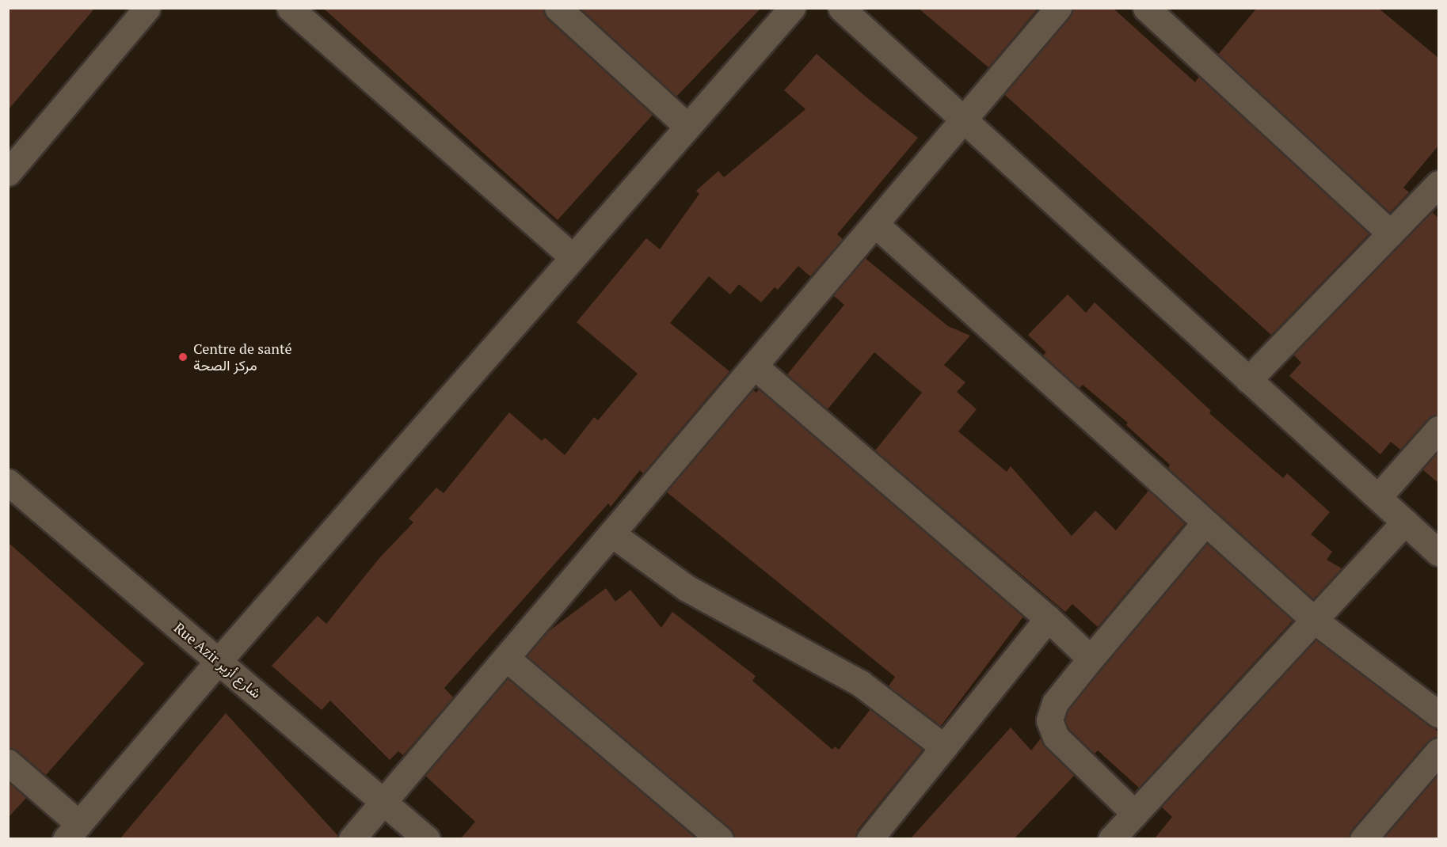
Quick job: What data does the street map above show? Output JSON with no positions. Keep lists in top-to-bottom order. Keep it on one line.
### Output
{"streets":{"street":["Rue Azir شارع أزير"]},"places":["Centre de santé مركز الصحة"]}
